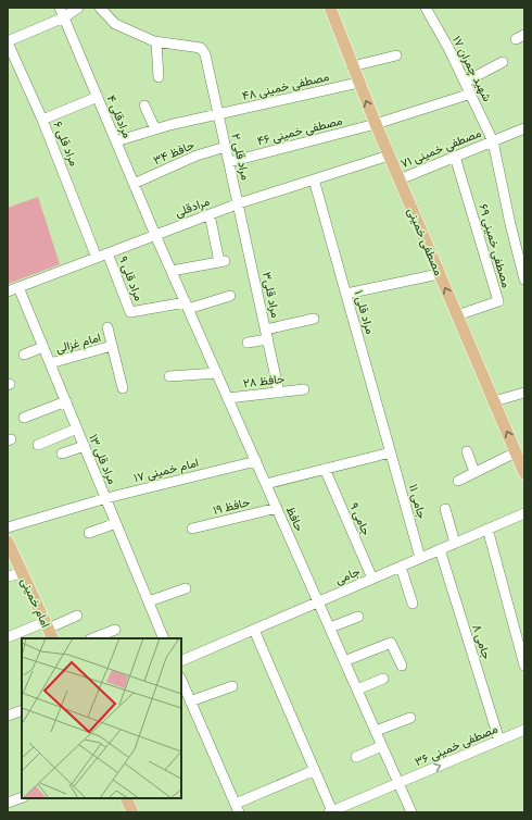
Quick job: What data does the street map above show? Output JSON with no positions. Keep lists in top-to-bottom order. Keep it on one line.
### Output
{"streets":{"main road":["مصطفی خمینی","امام خمینی"],"street":["شهید چمران ۱۷","مصطفی خمینی ۴۸","مرادقلی ۴","مصطفی خمینی ۴۶","مراد قلی ۶","مصطفی خمینی ۷۱","حافظ ۳۴","مراد قلی ۲","مرادقلی","مصطفی خمینی ۶۹","مراد قلی ۹","مراد قلی۳","مراد قلی ۱","امام غزالی","حافظ ۲۸","مراد قلی ۱۳","امام خمینی ۱۷","جامی ۱۱","حافظ ۱۹","حافظ","جامی ۹","جامی","جامی ۸","مصطفی خمینی ۳۶"]},"crossings":[["شهید چمران ۱۷","مصطفی خمینی ۴۶"],["شهید چمران ۱۷","مصطفی خمینی ۷۱"],["مصطفی خمینی ۴۸","مرادقلی ۴"],["مصطفی خمینی ۴۸","مراد قلی ۲"],["مصطفی خمینی ۴۸","مصطفی خمینی"],["مرادقلی ۴","حافظ ۳۴"],["مرادقلی ۴","مرادقلی"],["مرادقلی ۴","حافظ"],["مصطفی خمینی ۴۶","مراد قلی ۲"],["مصطفی خمینی ۴۶","مصطفی خمینی"],["مراد قلی ۶","مرادقلی"],["مصطفی خمینی ۷۱","مصطفی خمینی"],["مصطفی خمینی ۷۱","مصطفی خمینی ۶۹"],["حافظ ۳۴","مراد قلی ۲"],["مراد قلی ۲","مرادقلی"],["مراد قلی ۲","مراد قلی۳"],["مرادقلی","مصطفی خمینی"],["مرادقلی","مراد قلی ۹"],["مرادقلی","مراد قلی۳"],["مرادقلی","مراد قلی ۱"],["مرادقلی","مراد قلی ۱۳"],["مرادقلی","حافظ"],["مصطفی خمینی","مصطفی خمینی ۶۹"],["مراد قلی ۹","حافظ"],["مراد قلی۳","حافظ ۲۸"],["مراد قلی ۱","جامی ۱۱"],["امام غزالی","مراد قلی ۱۳"],["حافظ ۲۸","حافظ"],["مراد قلی ۱۳","امام خمینی ۱۷"],["امام خمینی ۱۷","حافظ"],["جامی ۱۱","جامی"],["حافظ ۱۹","حافظ"],["حافظ","جامی"],["حافظ","مصطفی خمینی ۳۶"],["جامی ۹","جامی"],["جامی","جامی ۸"],["جامی ۸","مصطفی خمینی ۳۶"]]}
